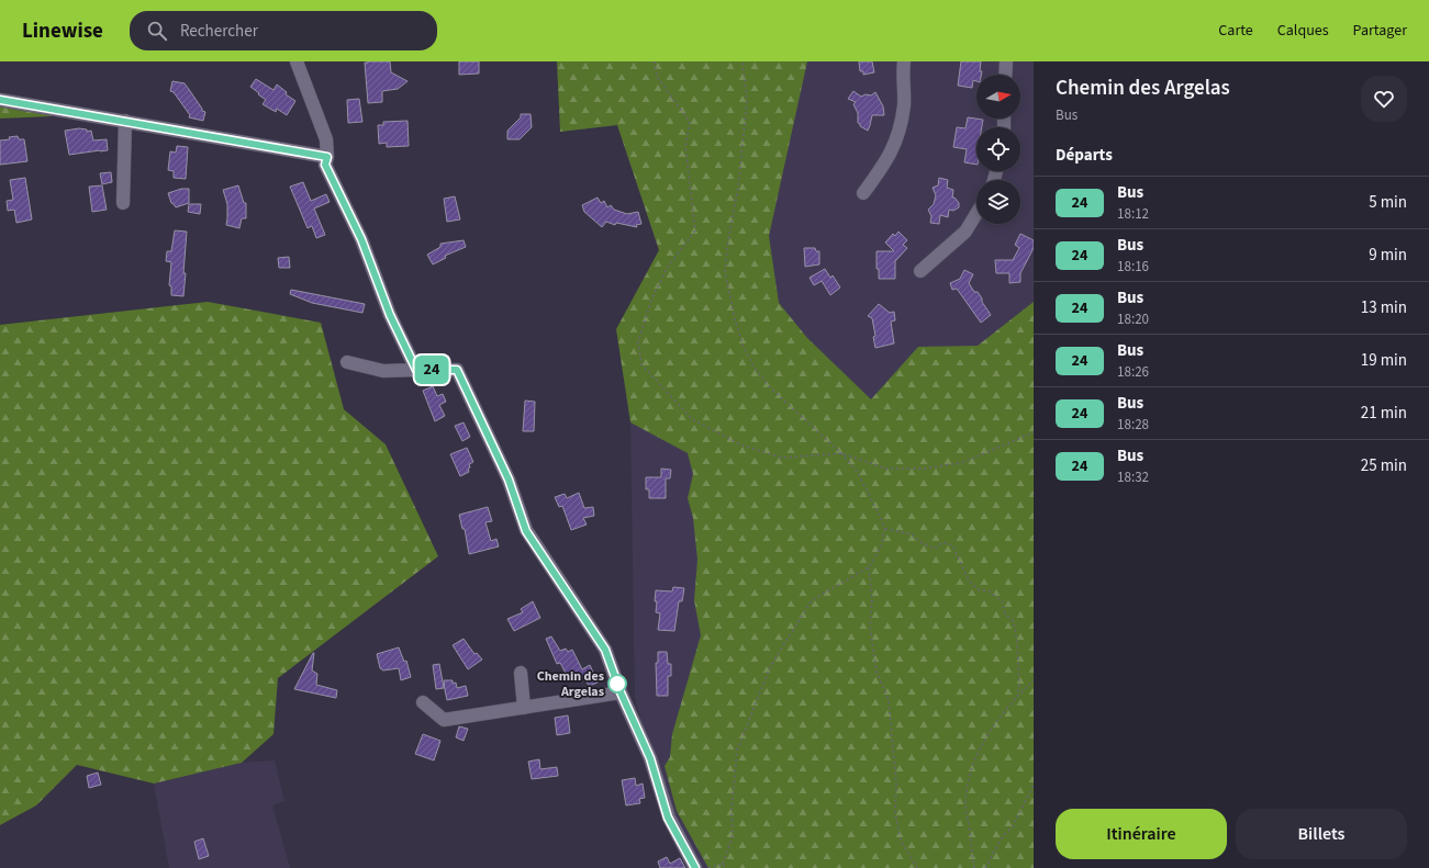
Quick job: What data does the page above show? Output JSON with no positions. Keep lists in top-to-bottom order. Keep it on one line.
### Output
{"places":["Chemin des Argelas"],"lines":["bus line 24"],"north":"right","page":{"header":"Linewise","search":"Rechercher","nav":["Carte","Calques","Partager"],"on_map":"24","heading":[["Chemin des Argelas","Bus"],"Départs"],"list":[{"mark":"24","name":"Bus","note":"18:12","value":"5 min"},{"mark":"24","name":"Bus","note":"18:16","value":"9 min"},{"mark":"24","name":"Bus","note":"18:20","value":"13 min"},{"mark":"24","name":"Bus","note":"18:26","value":"19 min"},{"mark":"24","name":"Bus","note":"18:28","value":"21 min"},{"mark":"24","name":"Bus","note":"18:32","value":"25 min"}],"buttons":["Itinéraire","Billets"]}}
